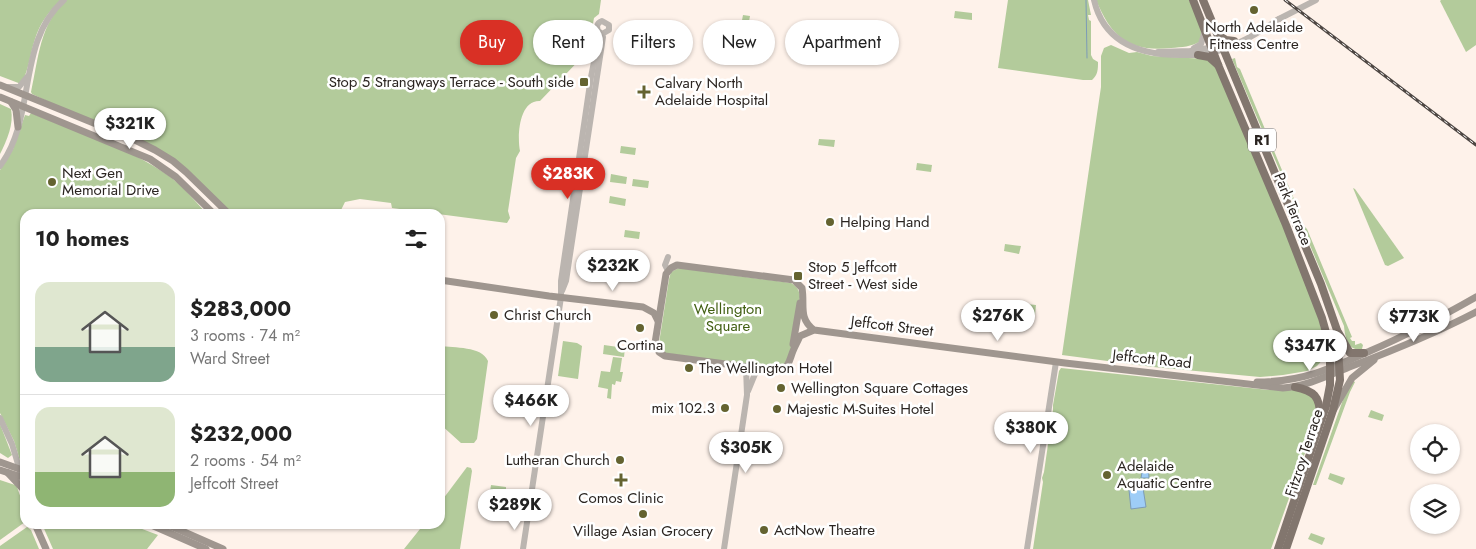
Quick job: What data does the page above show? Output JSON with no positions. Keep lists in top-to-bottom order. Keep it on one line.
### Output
{"streets":{"highway":["R1","Park Terrace","Fitzroy Terrace"],"main road":["Jeffcott Street","Jeffcott Road"]},"crossings":[["Park Terrace","Jeffcott Road"],["Park Terrace","Fitzroy Terrace"],["Jeffcott Street","Jeffcott Road"],["Jeffcott Road","Fitzroy Terrace"]],"parks":["Wellington Square"],"places":{"other":["North Adelaide Fitness Centre","Next Gen Memorial Drive","Helping Hand","Christ Church","Cortina","The Wellington Hotel","Wellington Square Cottages","mix 102.3","Majestic M-Suites Hotel","Lutheran Church","Adelaide Aquatic Centre","Village Asian Grocery","ActNow Theatre"],"transit":["Stop 5 Strangways Terrace - South side","Stop 5 Jeffcott Street - West side"],"health":["Calvary North Adelaide Hospital","Comos Clinic"]},"page":{"chip":["Buy","Rent","Filters","New","Apartment"],"price":["$321K","$283K","$232K","$276K","$773K","$347K","$466K","$380K","$305K","$289K"],"heading":"10 homes","list":[{"name":"$283,000","note":"3 rooms · 74 m² · Ward Street"},{"name":"$232,000","note":"2 rooms · 54 m² · Jeffcott Street"}]}}
